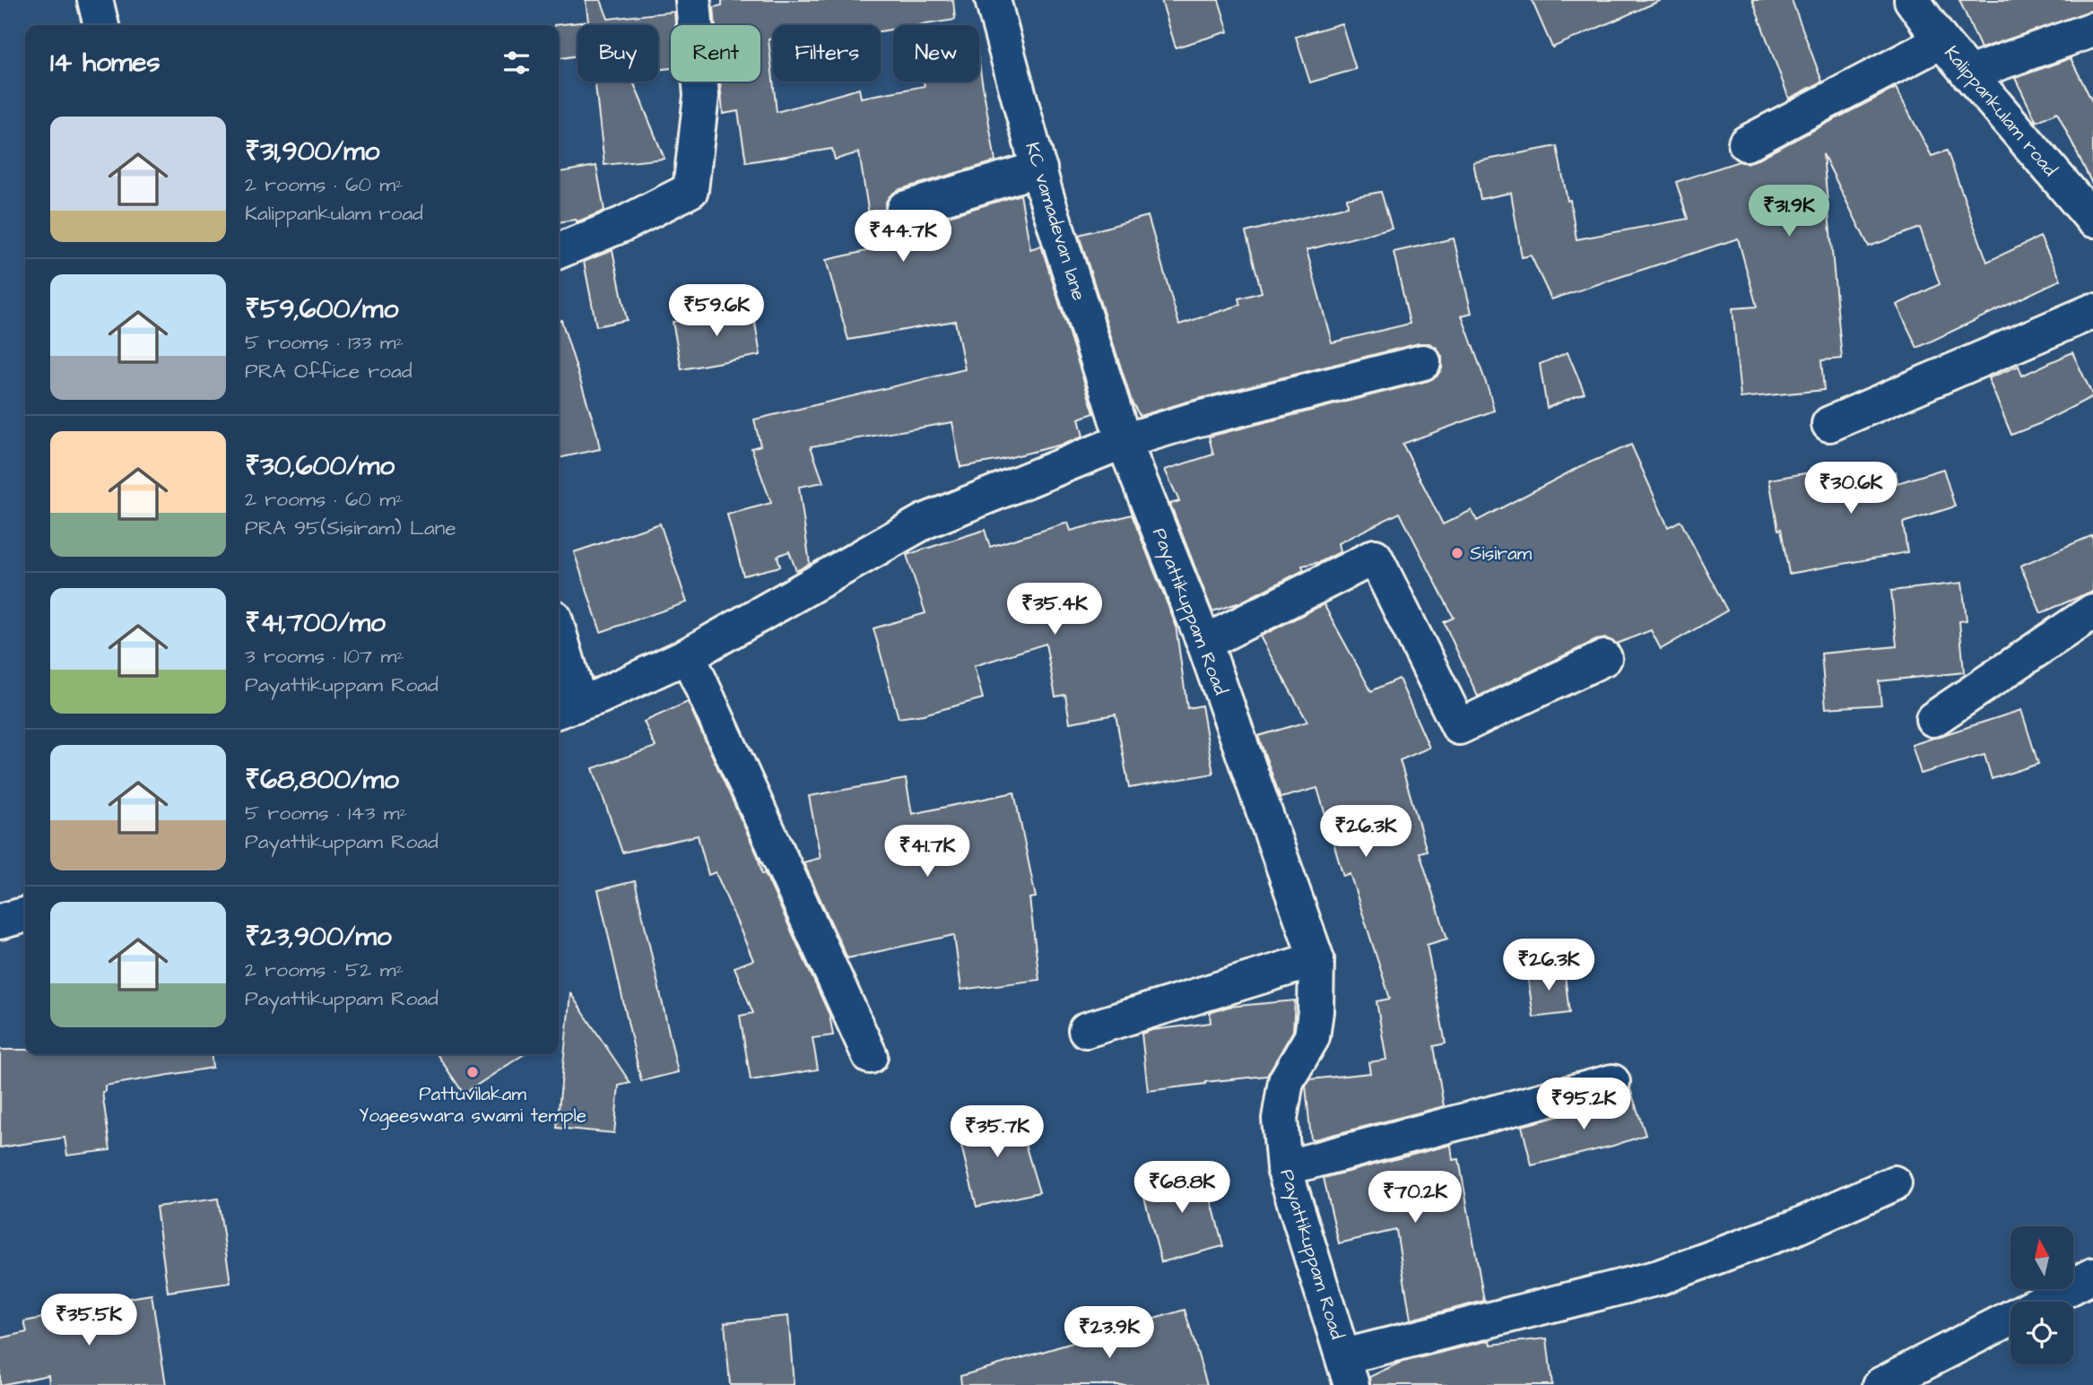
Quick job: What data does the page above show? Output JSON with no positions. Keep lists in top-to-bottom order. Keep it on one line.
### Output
{"streets":{"street":["Kalippankulam road","KC vamadevan lane","Payattikuppam Road"]},"crossings":[["KC vamadevan lane","Payattikuppam Road"]],"places":["Sisiram","Pattuvilakam Yogeeswara swami temple"],"north":"top","page":{"chip":["Buy","Rent","Filters","New"],"heading":"14 homes","list":[{"name":"₹31,900/mo","note":"2 rooms · 60 m² · Kalippankulam road"},{"name":"₹59,600/mo","note":"5 rooms · 133 m² · PRA Office road"},{"name":"₹30,600/mo","note":"2 rooms · 60 m² · PRA 95(Sisiram) Lane"},{"name":"₹41,700/mo","note":"3 rooms · 107 m² · Payattikuppam Road"},{"name":"₹68,800/mo","note":"5 rooms · 143 m² · Payattikuppam Road"},{"name":"₹23,900/mo","note":"2 rooms · 52 m² · Payattikuppam Road"}],"price":["₹31.9K","₹44.7K","₹59.6K","₹30.6K","₹35.4K","₹26.3K","₹41.7K","₹26.3K","₹95.2K","₹35.7K","₹68.8K","₹70.2K","₹35.5K","₹23.9K"]}}
